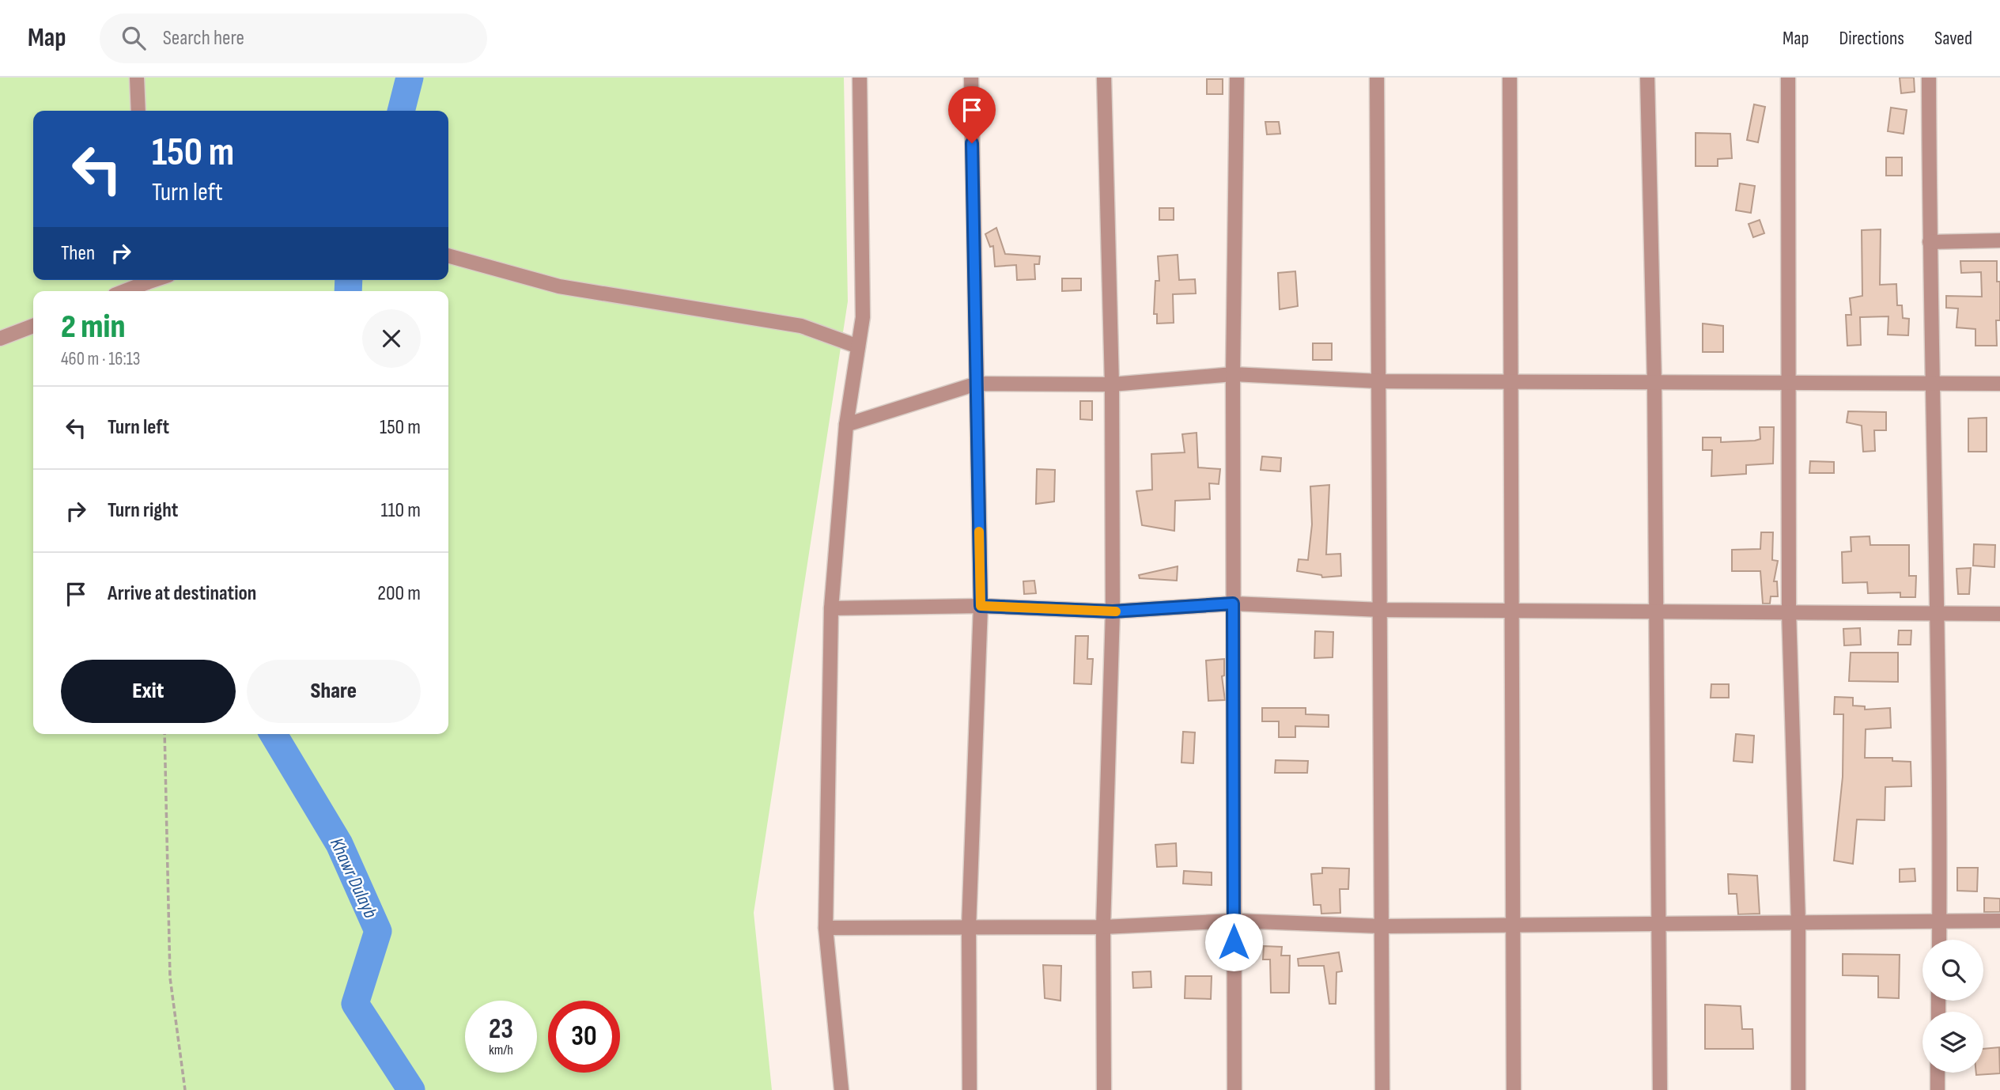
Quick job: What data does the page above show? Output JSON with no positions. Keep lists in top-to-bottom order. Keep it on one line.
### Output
{"water":["Khawr Dulayb"],"page":{"header":"Map","search":"Search here","nav":["Map","Directions","Saved"],"turn":["150 m","Turn left"],"then":"Then","heading":["2 min","460 m · 16:13"],"list":[{"name":"Turn left","value":"150 m"},{"name":"Turn right","value":"110 m"},{"name":"Arrive at destination","value":"200 m"}],"buttons":["Exit","Share"],"speed":"23 km/h","limit":"30"}}
